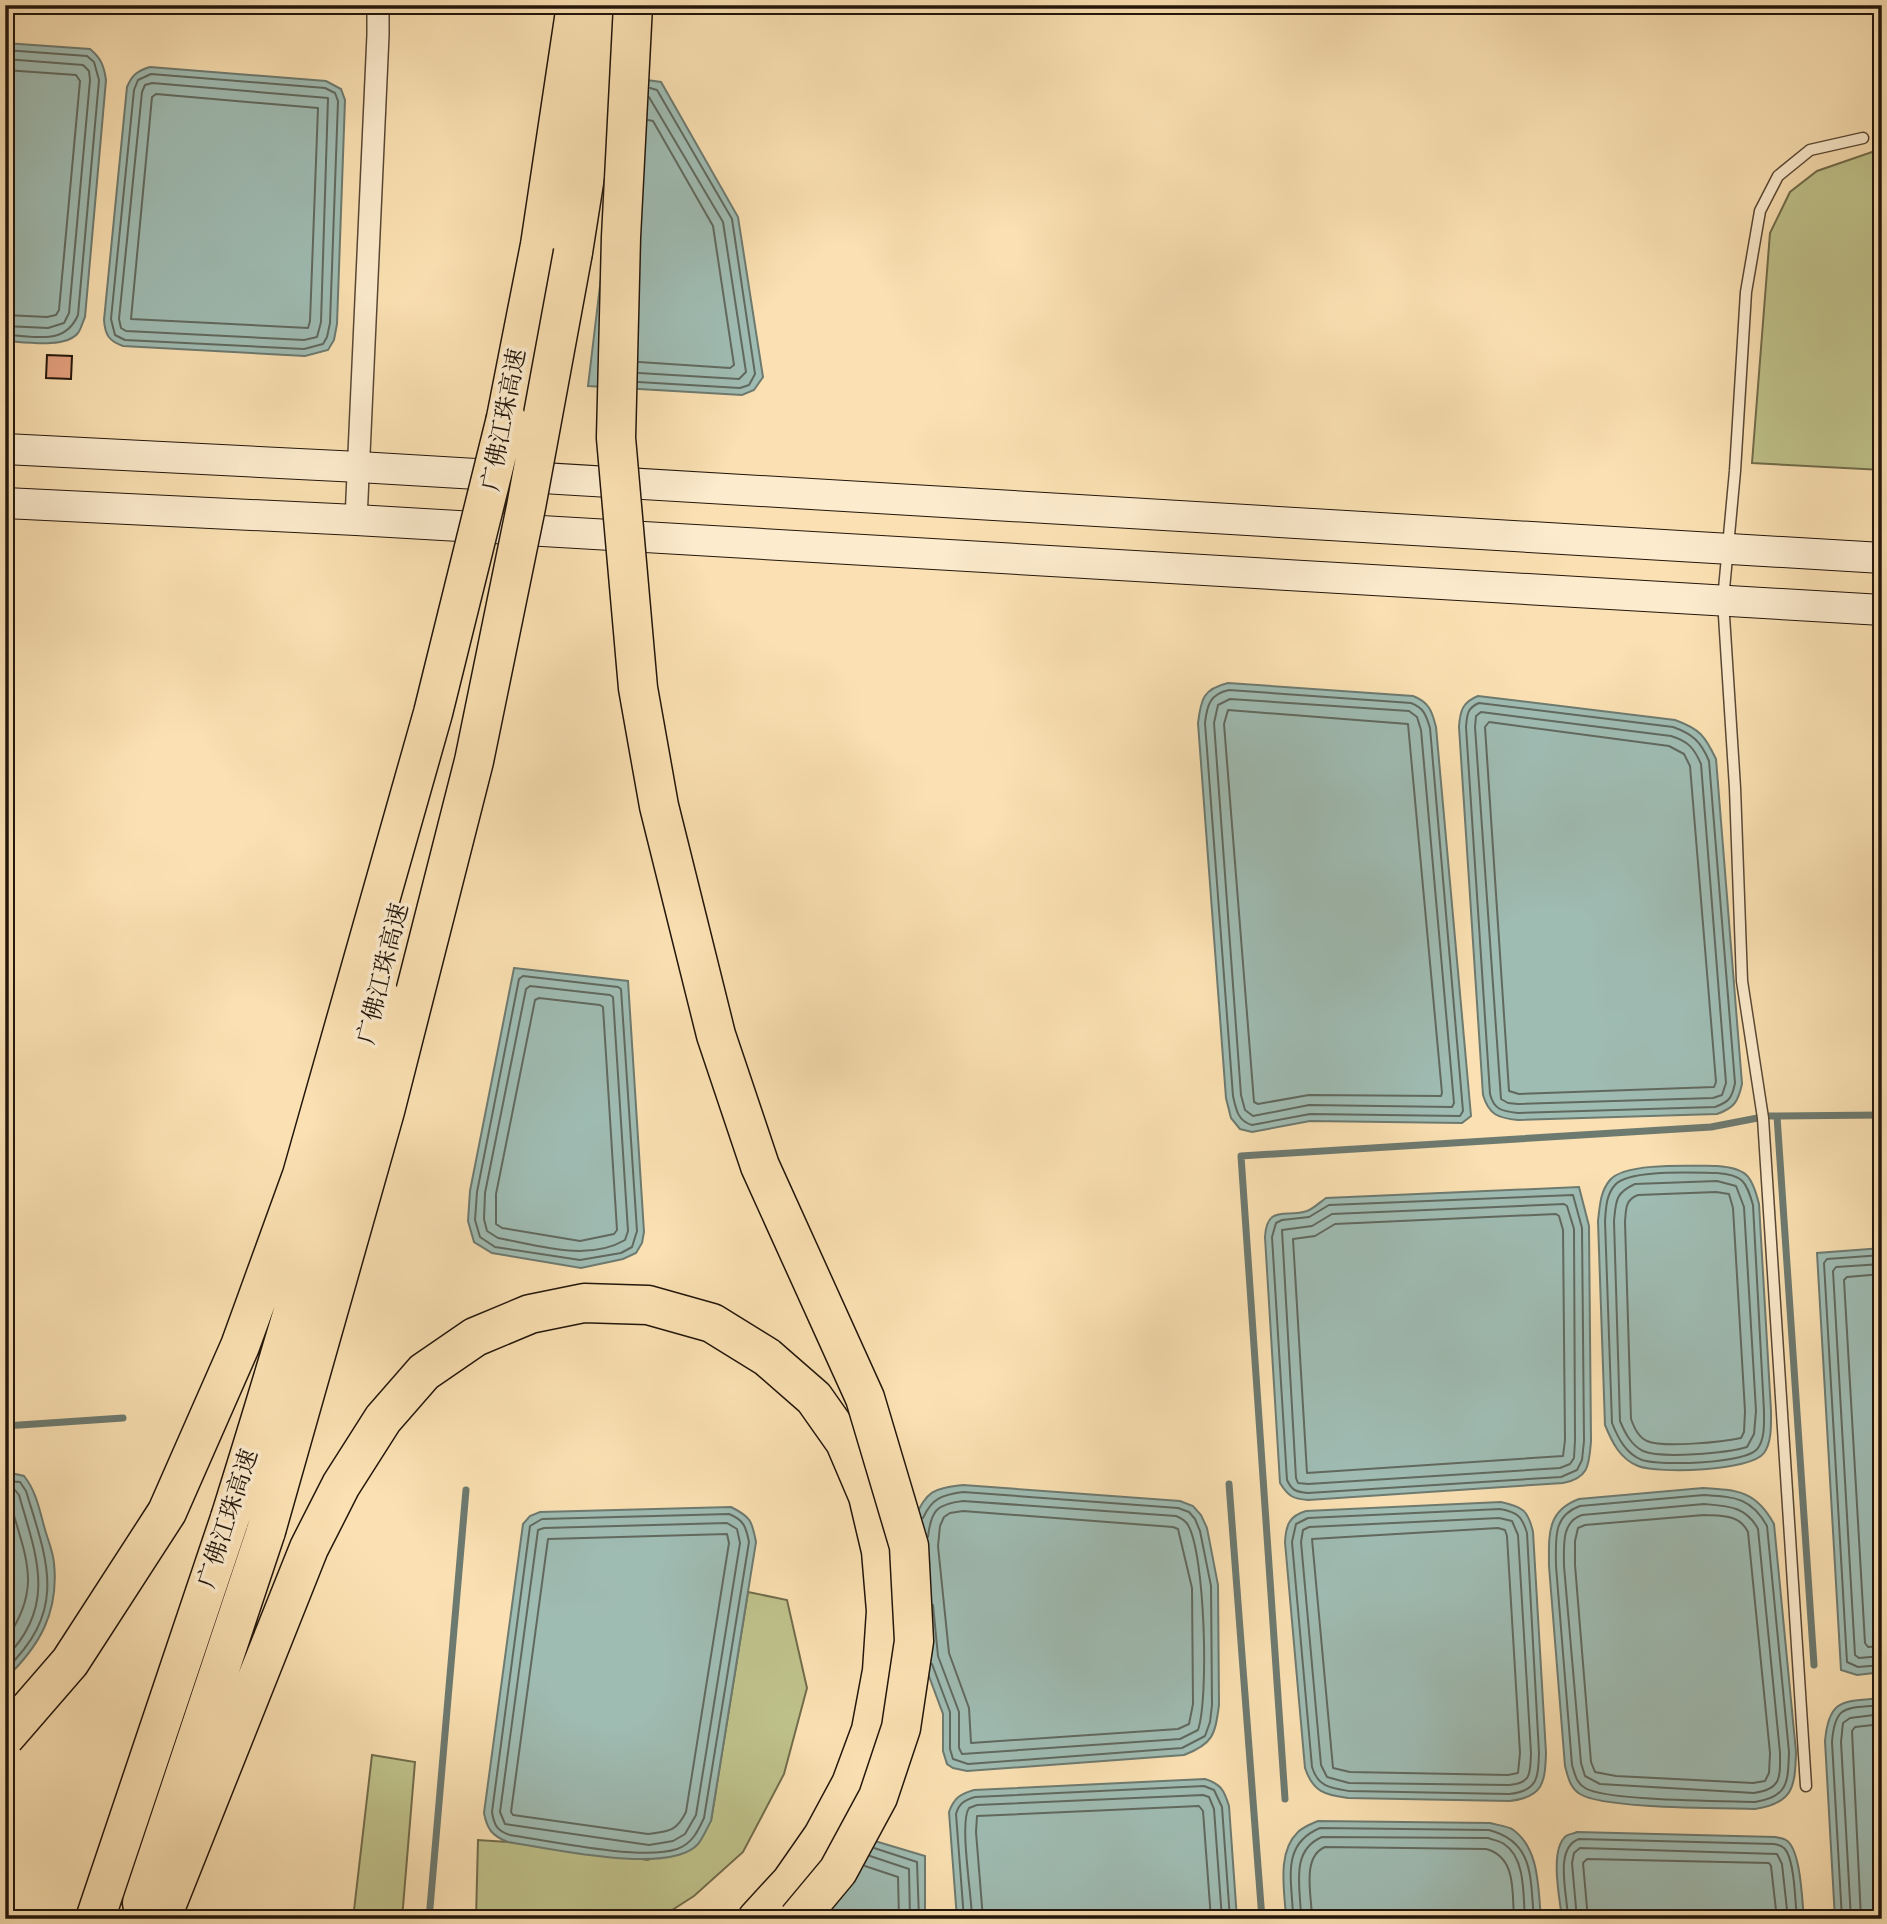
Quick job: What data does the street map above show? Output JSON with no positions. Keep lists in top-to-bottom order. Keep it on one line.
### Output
{"streets":{"highway":["广佛江珠高速"]}}
